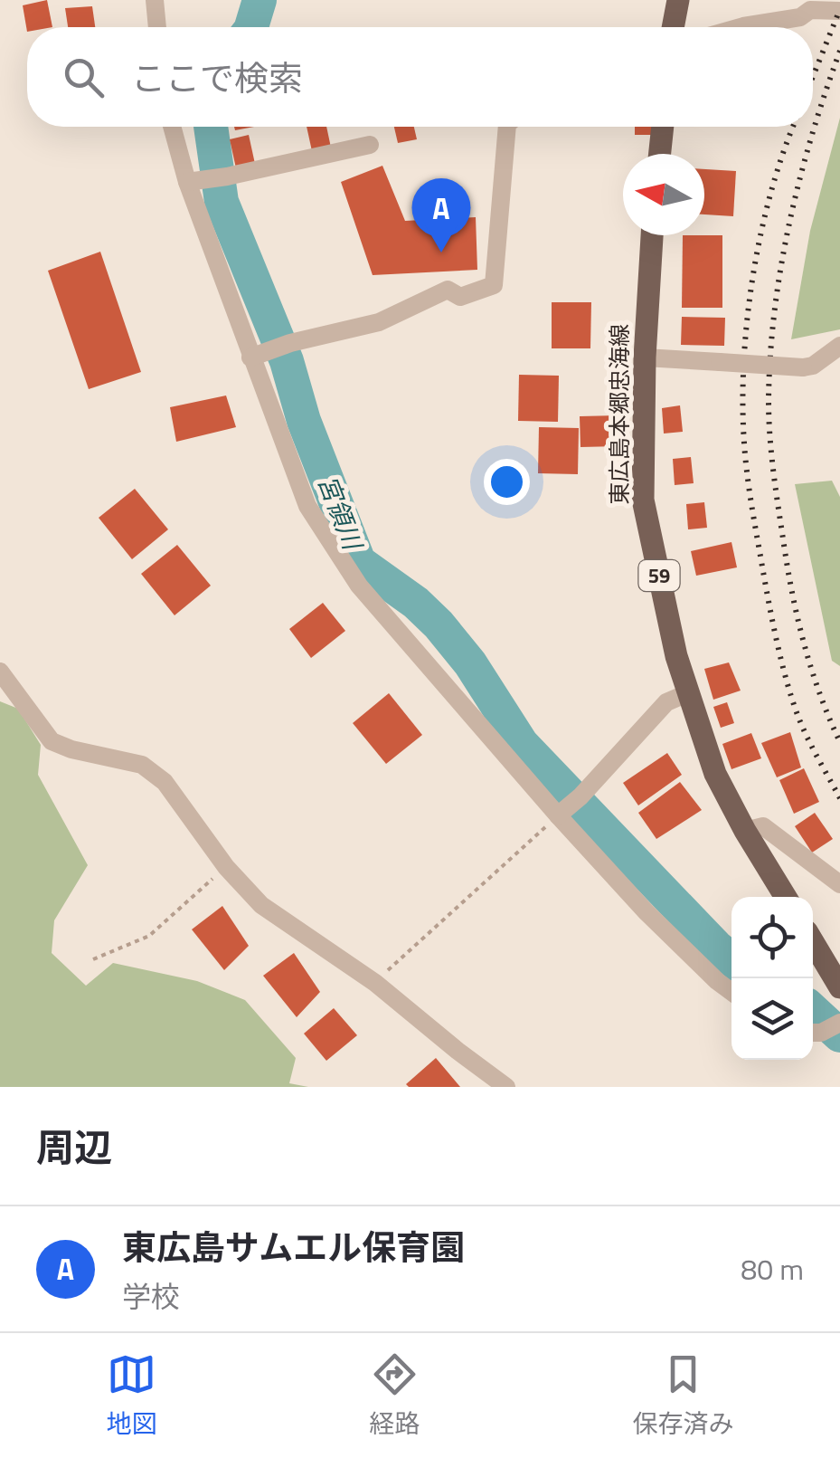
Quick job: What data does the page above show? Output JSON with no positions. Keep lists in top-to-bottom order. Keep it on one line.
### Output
{"streets":{"main road":["東広島本郷忠海線","59"]},"water":["宮領川"],"north":"left","page":{"search":"ここで検索","pins":"A","heading":"周辺","list":[{"mark":"A","name":"東広島サムエル保育園","note":"学校","value":"80 m"}],"nav":["地図","経路","保存済み"]}}
